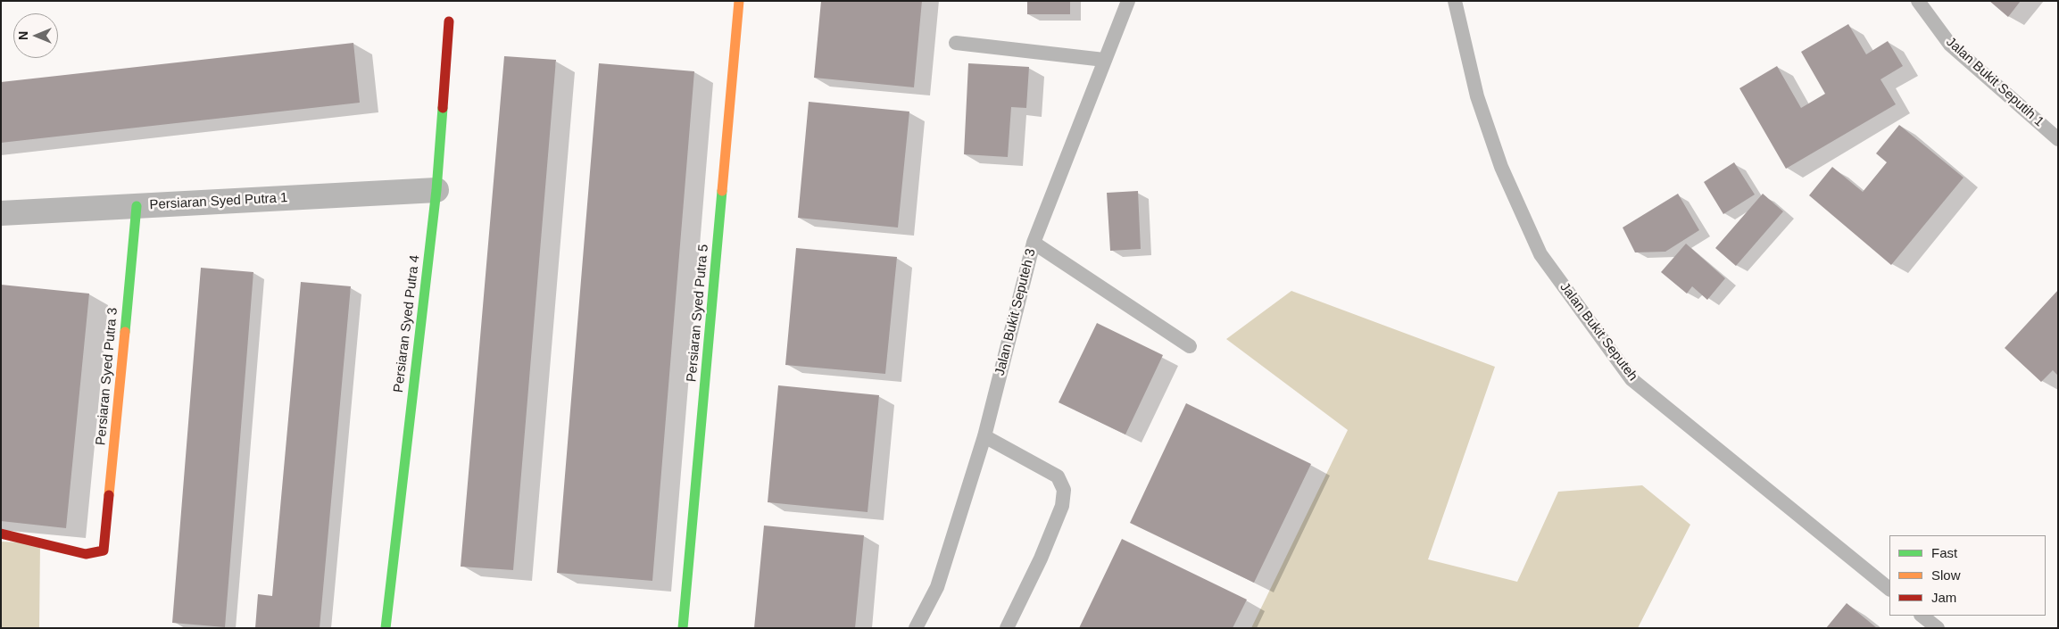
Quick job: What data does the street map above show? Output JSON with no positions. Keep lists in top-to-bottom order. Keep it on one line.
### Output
{"streets":{"street":["Persiaran Syed Putra 1","Persiaran Syed Putra 5","Persiaran Syed Putra 4","Persiaran Syed Putra 3"],"lane":["Jalan Bukit Seputih 1","Jalan Bukit Seputeh 3","Jalan Bukit Seputeh"]},"crossings":[["Persiaran Syed Putra 1","Persiaran Syed Putra 4"],["Persiaran Syed Putra 1","Persiaran Syed Putra 3"]],"legend":["Fast","Slow","Jam"],"north":"left"}
